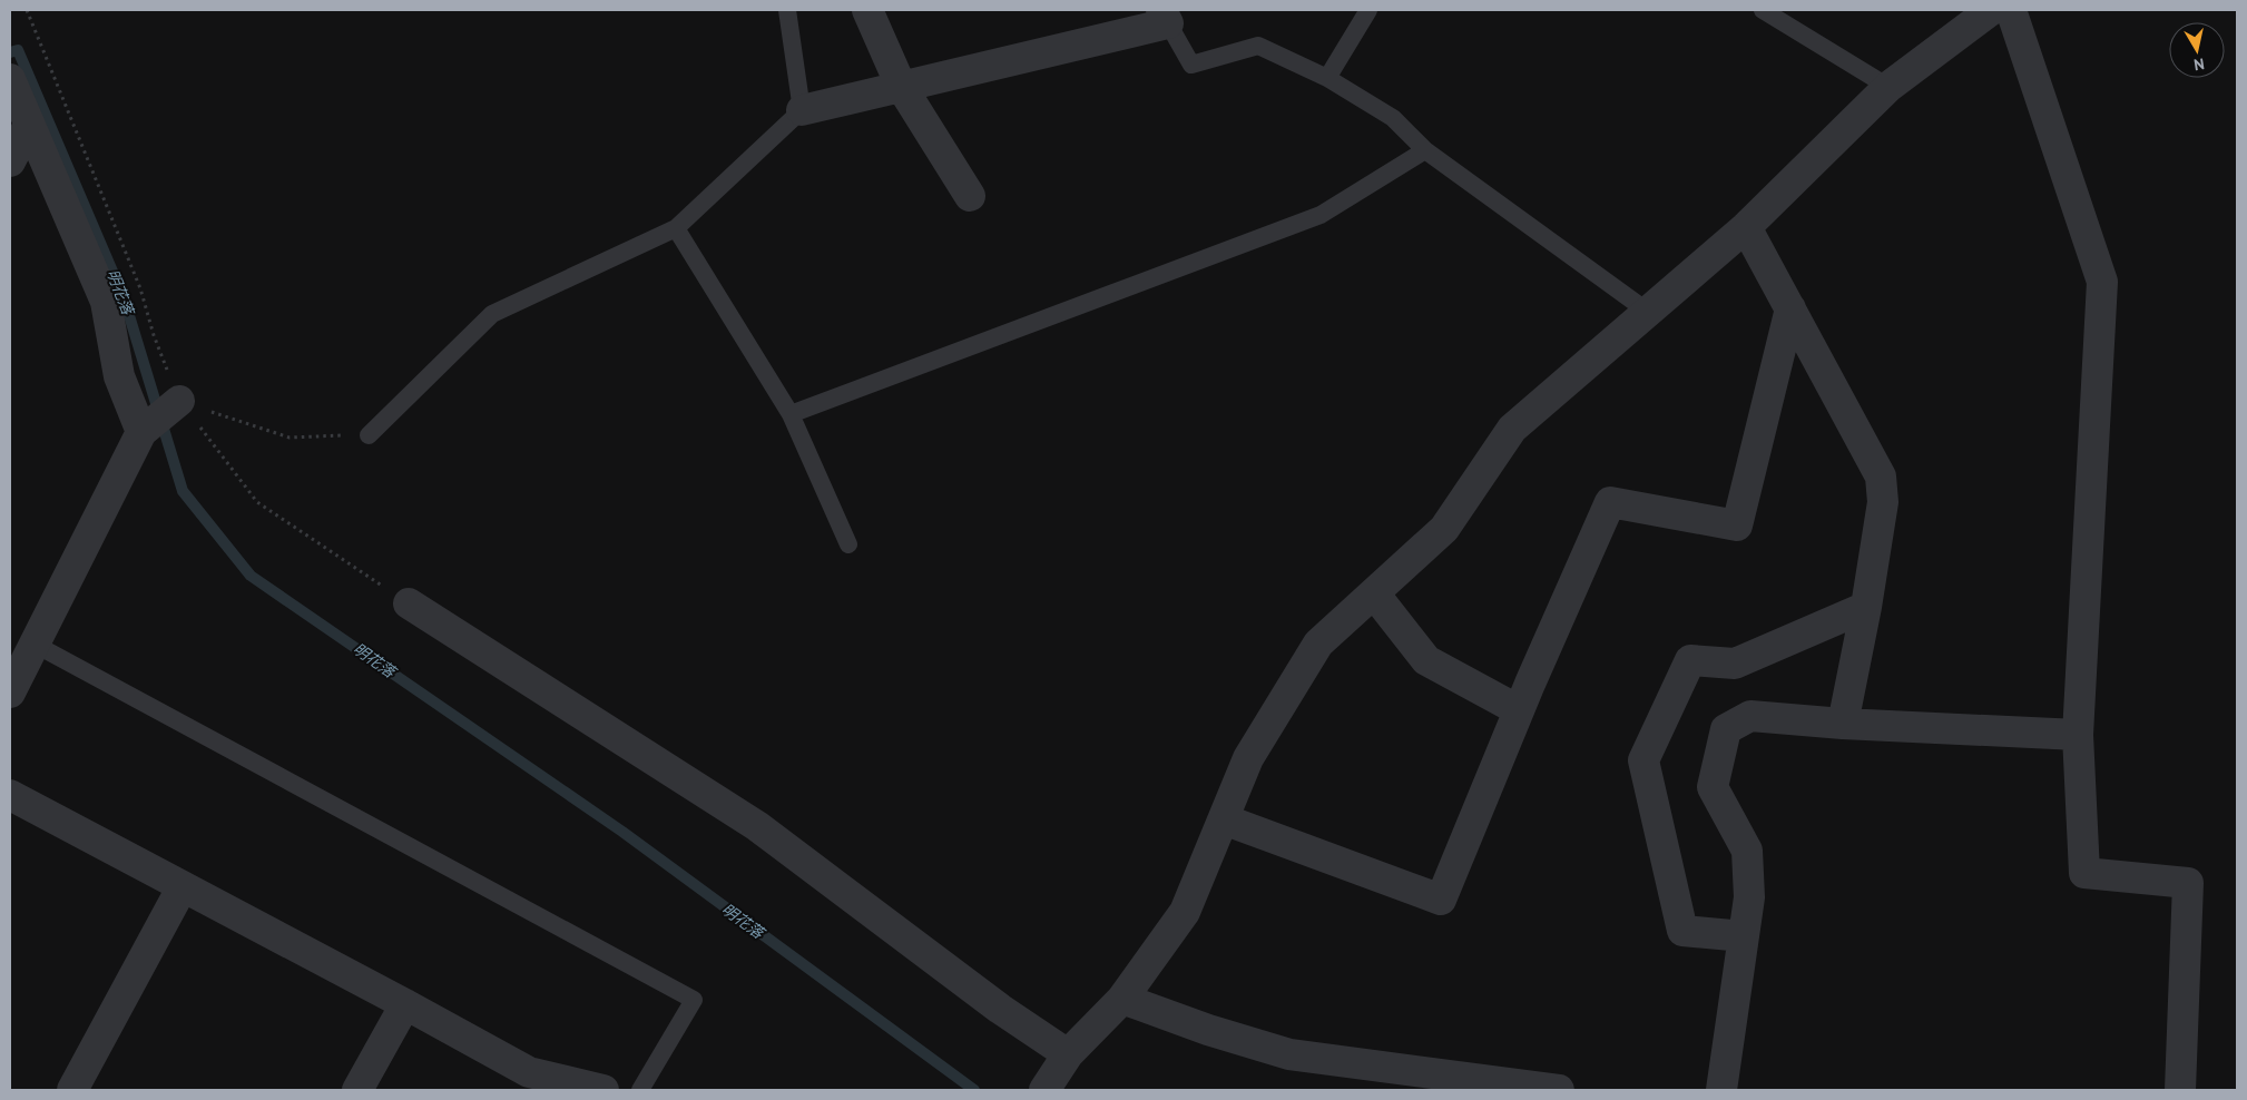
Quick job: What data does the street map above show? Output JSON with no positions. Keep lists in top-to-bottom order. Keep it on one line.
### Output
{"water":["明花落"],"north":"bottom"}
